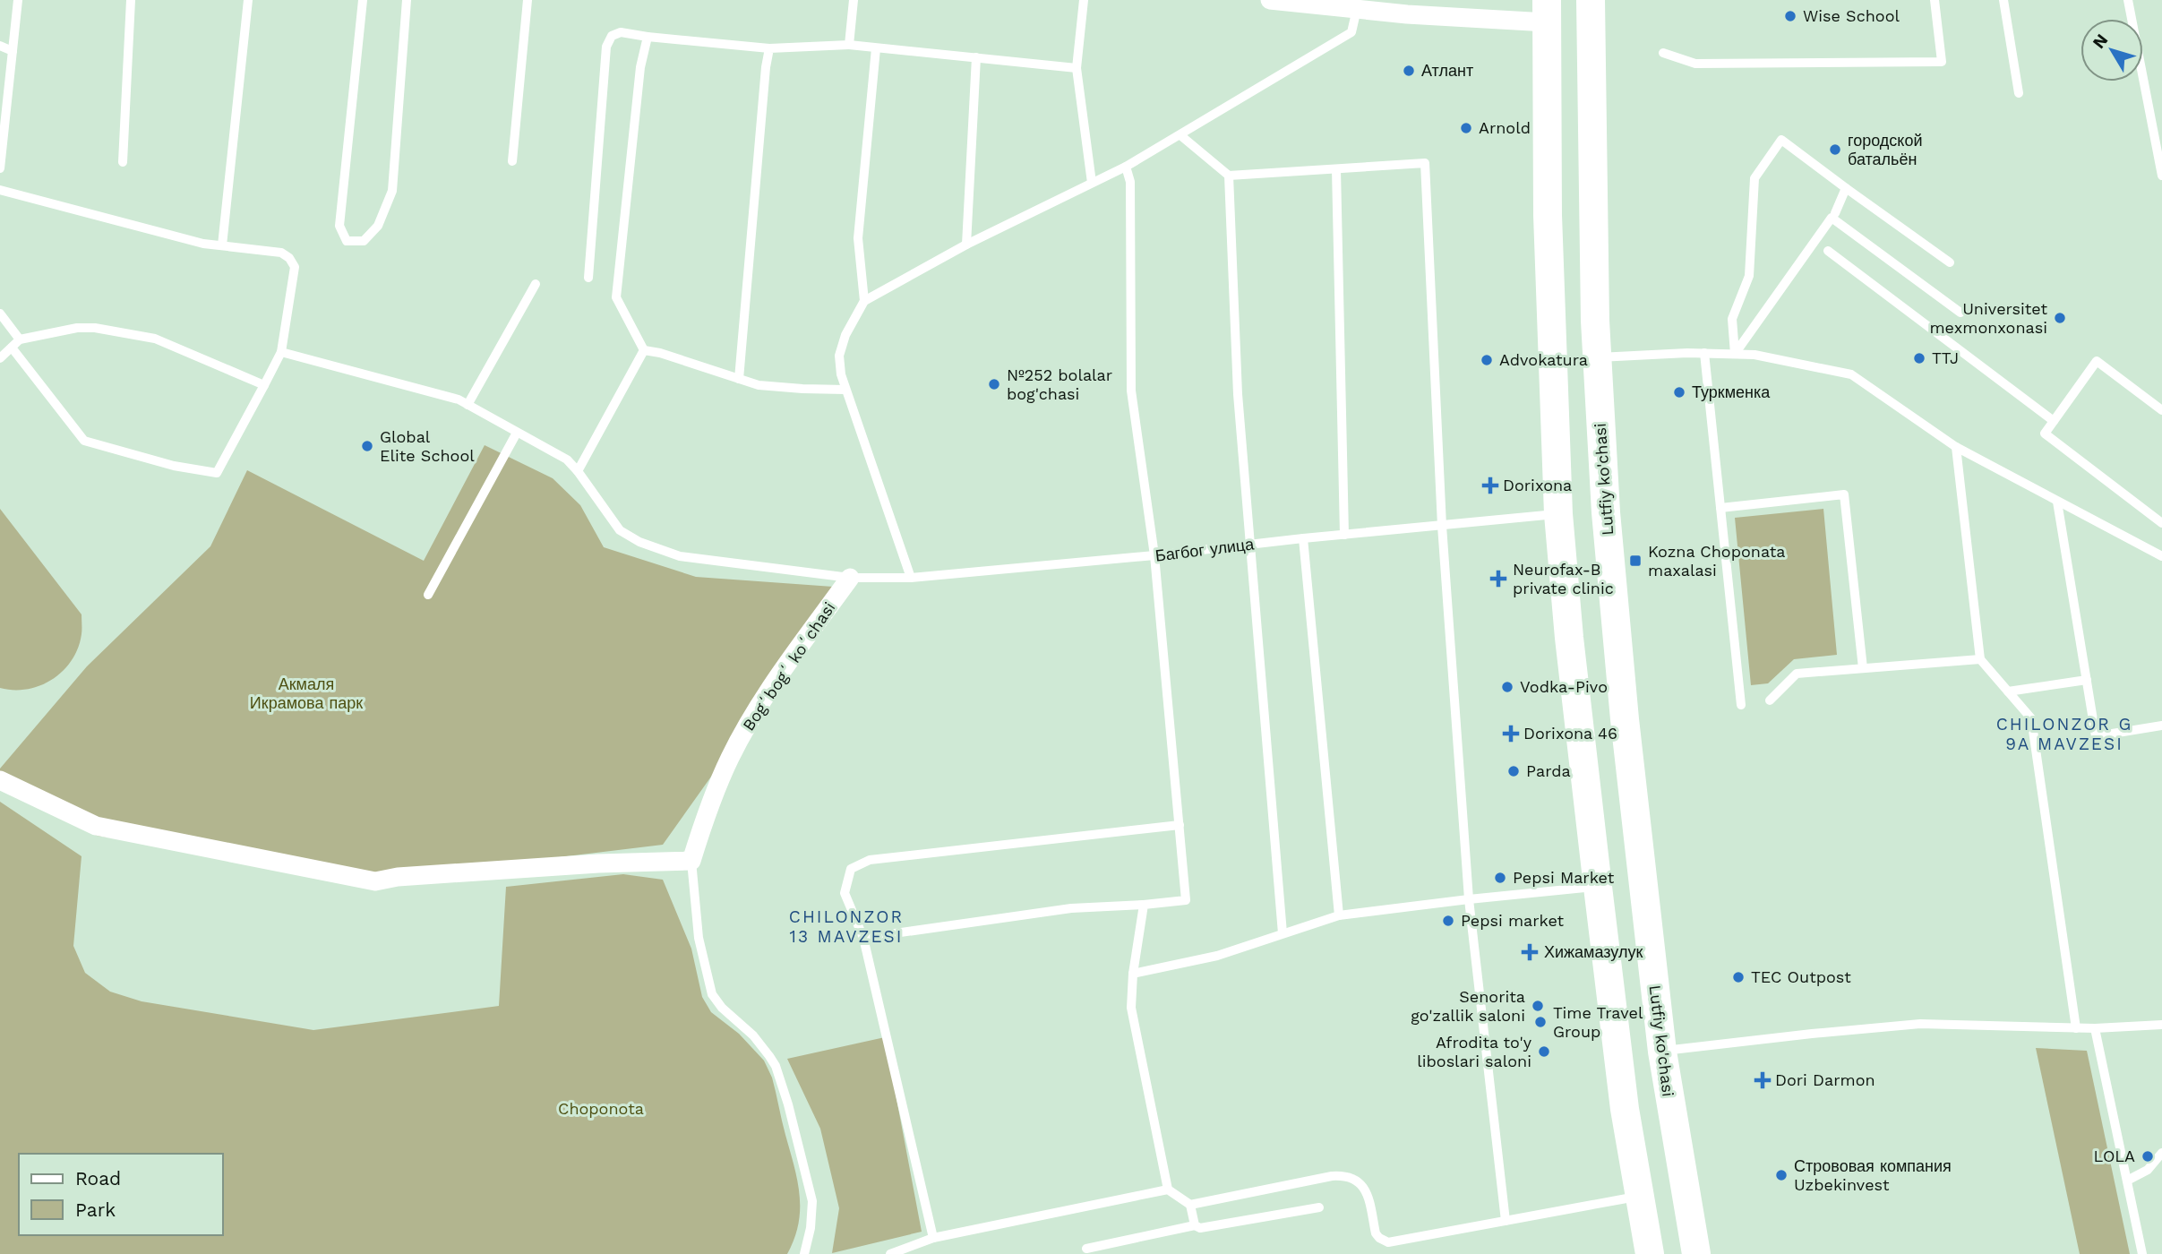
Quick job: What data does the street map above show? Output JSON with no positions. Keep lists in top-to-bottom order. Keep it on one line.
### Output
{"streets":{"main road":["Lutfiy ko'chasi"],"street":["Bogʻbogʻ koʻchasi"],"lane":["Багбог улица"]},"crossings":[["Багбог улица","Bogʻbogʻ koʻchasi"]],"districts":["CHILONZOR G 9A MAVZESI","CHILONZOR 13 MAVZESI"],"parks":["Акмаля Икрамова парк","Choponota"],"places":{"other":["Wise School","Атлант","Arnold","городской батальён","Universitet mexmonxonasi","TTJ","Advokatura","№252 bolalar bog'chasi","Туркменка","Global Elite School","Vodka-Pivo","Parda","Pepsi Market","Pepsi market","TEC Outpost","Senorita go'zallik saloni","Time Travel Group","Afrodita to'y liboslari saloni","LOLA","Стрововая компания Uzbekinvest"],"health":["Dorixona","Neurofax-B private clinic","Dorixona 46","Хижамазулук","Dori Darmon"],"transit":["Kozna Choponata maxalasi"]},"legend":["Road","Park"],"north":"top left"}
